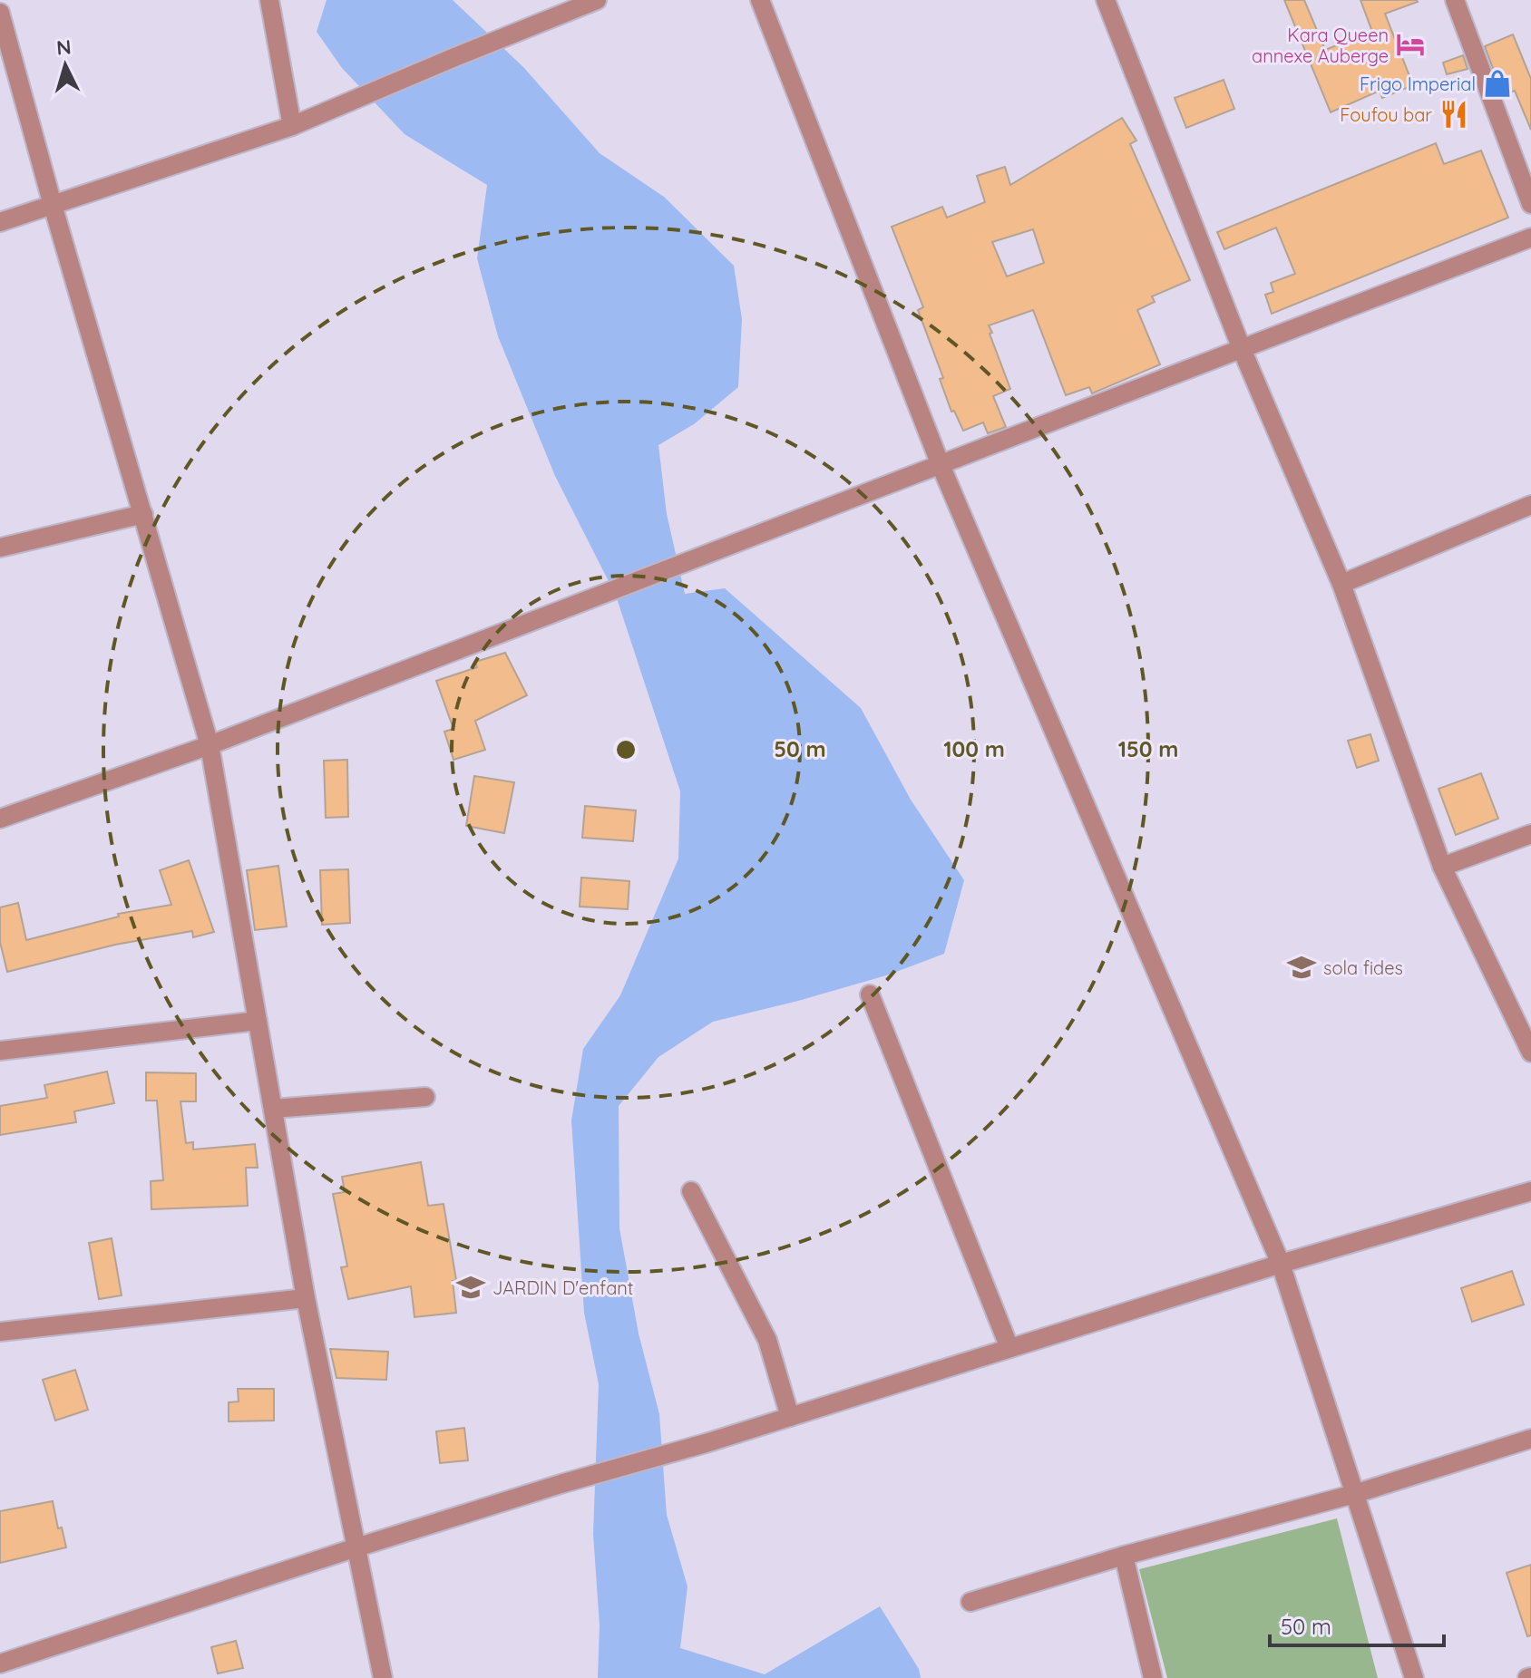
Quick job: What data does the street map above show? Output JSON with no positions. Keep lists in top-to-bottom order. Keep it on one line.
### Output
{"places":{"hotel":["Kara Queen annexe Auberge"],"shop":["Frigo Imperial"],"restaurant":["Foufou bar"],"school or university":["sola fides","JARDIN D'enfant"]},"scale_bar":"50 m","north":"top","rings":["50 m","100 m","150 m"]}
